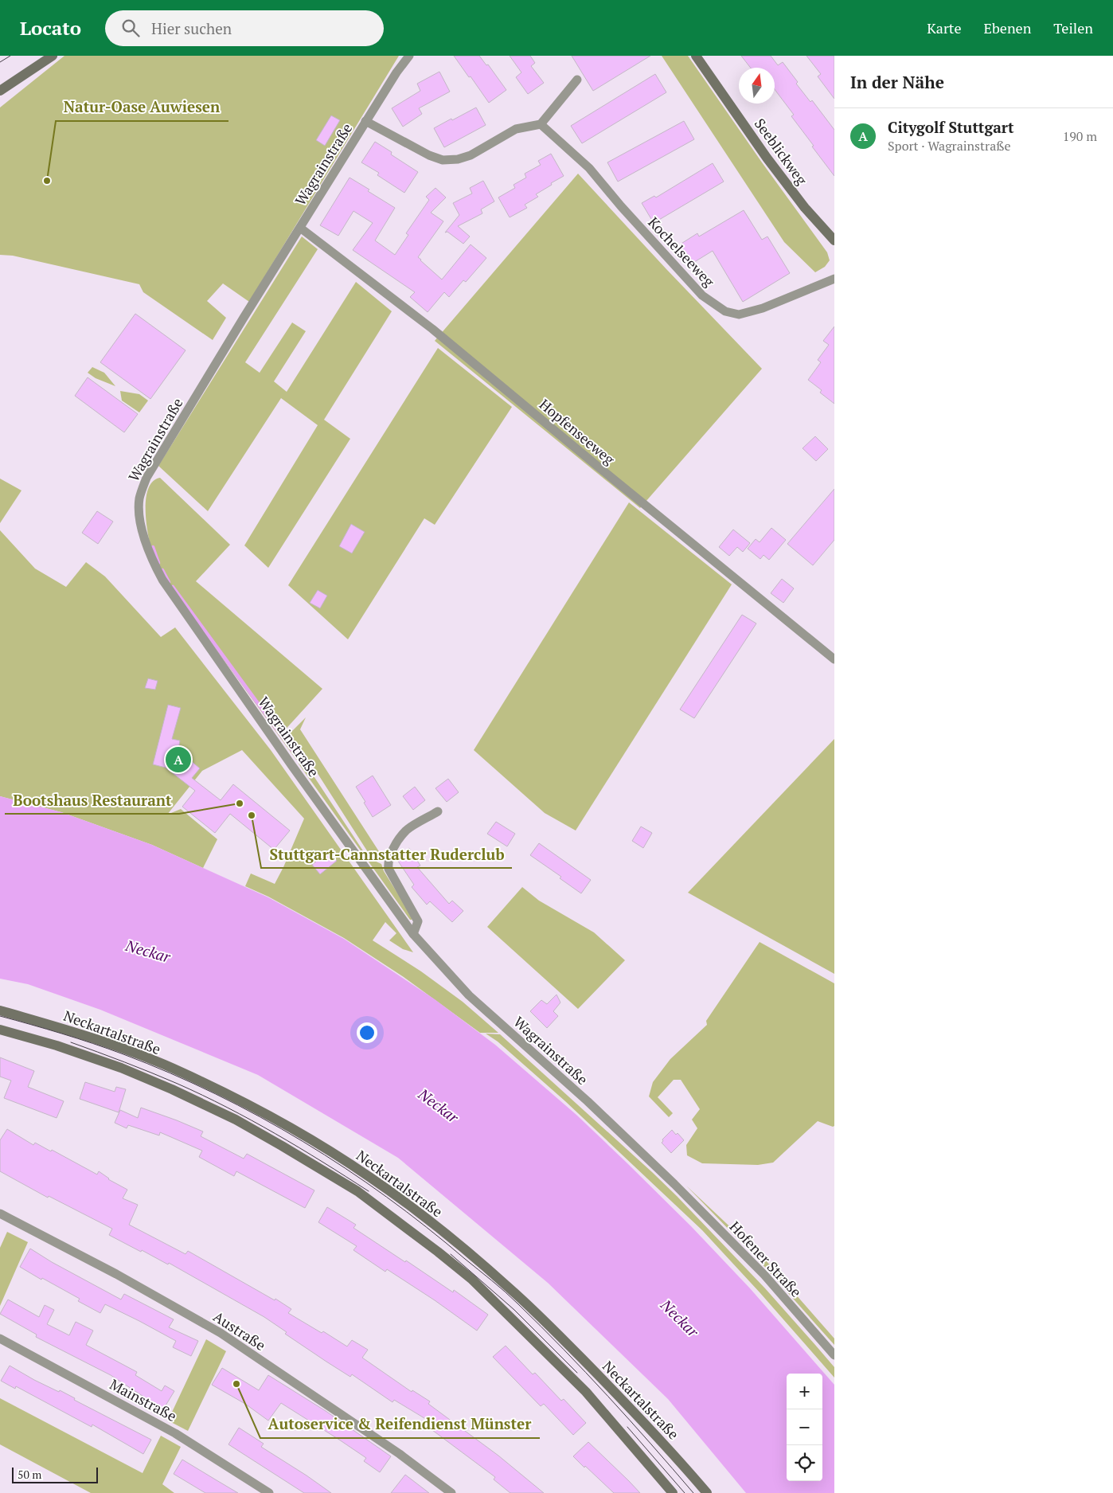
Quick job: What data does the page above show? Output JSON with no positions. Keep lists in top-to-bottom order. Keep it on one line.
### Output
{"streets":{"main road":["Seeblickweg","Neckartalstraße"],"street":["Wagrainstraße","Kochelseeweg","Hopfenseeweg","Hofener Straße","Austraße","Mainstraße"]},"crossings":[["Wagrainstraße","Hopfenseeweg"],["Wagrainstraße","Hofener Straße"]],"water":["Neckar"],"places":["Natur-Oase Auwiesen","Bootshaus Restaurant","Stuttgart-Cannstatter Ruderclub","Autoservice & Reifendienst Münster"],"scale_bar":"50 m","north":"top","page":{"header":"Locato","search":"Hier suchen","nav":["Karte","Ebenen","Teilen"],"heading":"In der Nähe","list":[{"mark":"A","name":"Citygolf Stuttgart","note":"Sport · Wagrainstraße","value":"190 m"}],"pins":"A","map_buttons":["+","−"],"scale":"50 m"}}
